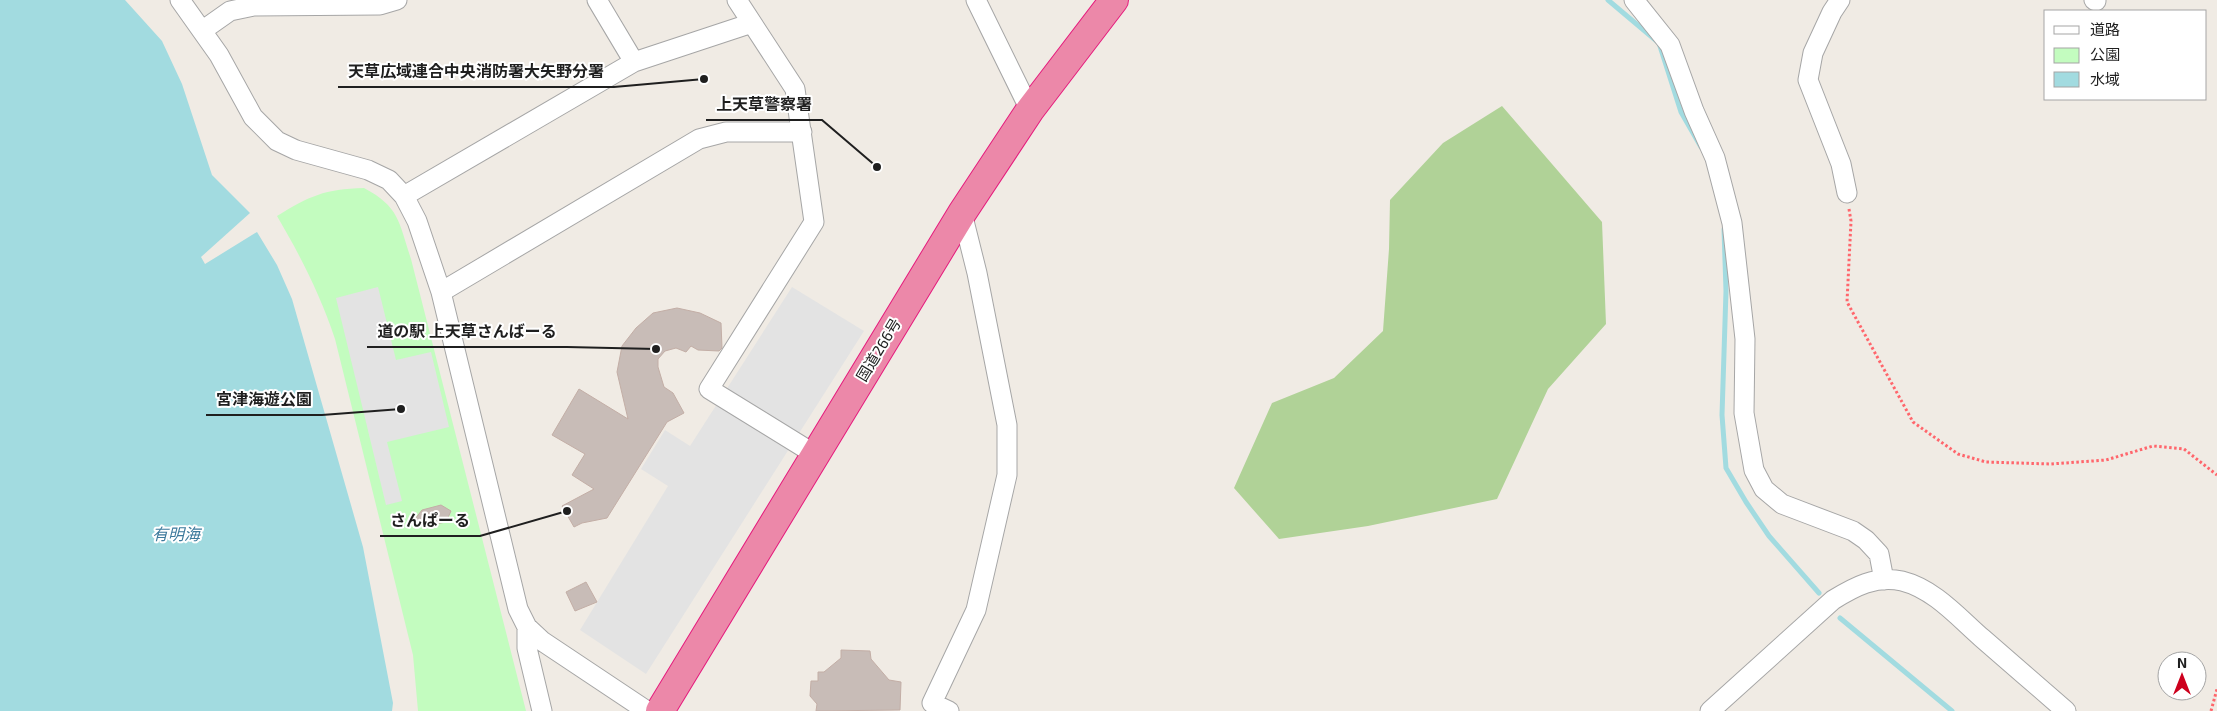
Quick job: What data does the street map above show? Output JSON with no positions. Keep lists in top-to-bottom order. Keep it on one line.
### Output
{"streets":{"highway":["国道266号"]},"water":["有明海"],"places":["天草広域連合中央消防署大矢野分署","上天草警察署","道の駅 上天草さんばーる","宮津海遊公園","さんぱーる"],"legend":["道路","公園","水域"],"north":"top"}
